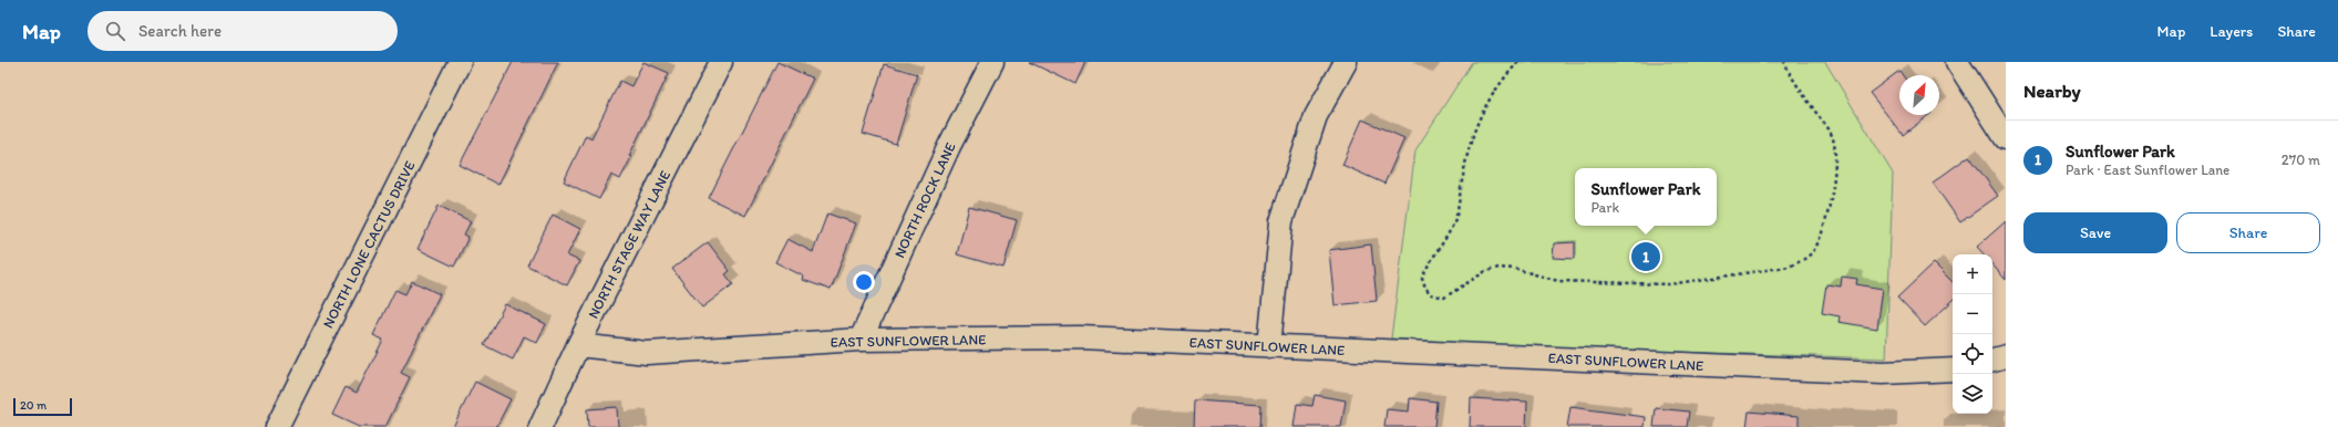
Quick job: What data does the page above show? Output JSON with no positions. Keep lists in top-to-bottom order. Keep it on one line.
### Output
{"streets":{"street":["NORTH ROCK LANE","NORTH LONE CACTUS DRIVE","NORTH STAGE WAY LANE","EAST SUNFLOWER LANE"]},"crossings":[["NORTH ROCK LANE","EAST SUNFLOWER LANE"],["NORTH STAGE WAY LANE","EAST SUNFLOWER LANE"]],"scale_bar":"20 m","north":"top right","page":{"header":"Map","search":"Search here","nav":["Map","Layers","Share"],"heading":"Nearby","list":[{"mark":"1","name":"Sunflower Park","note":"Park · East Sunflower Lane","value":"270 m"}],"popup":["Sunflower Park","Park"],"buttons":["Save","Share"],"pins":"1","map_buttons":["+","−"],"scale":"20 m"}}
